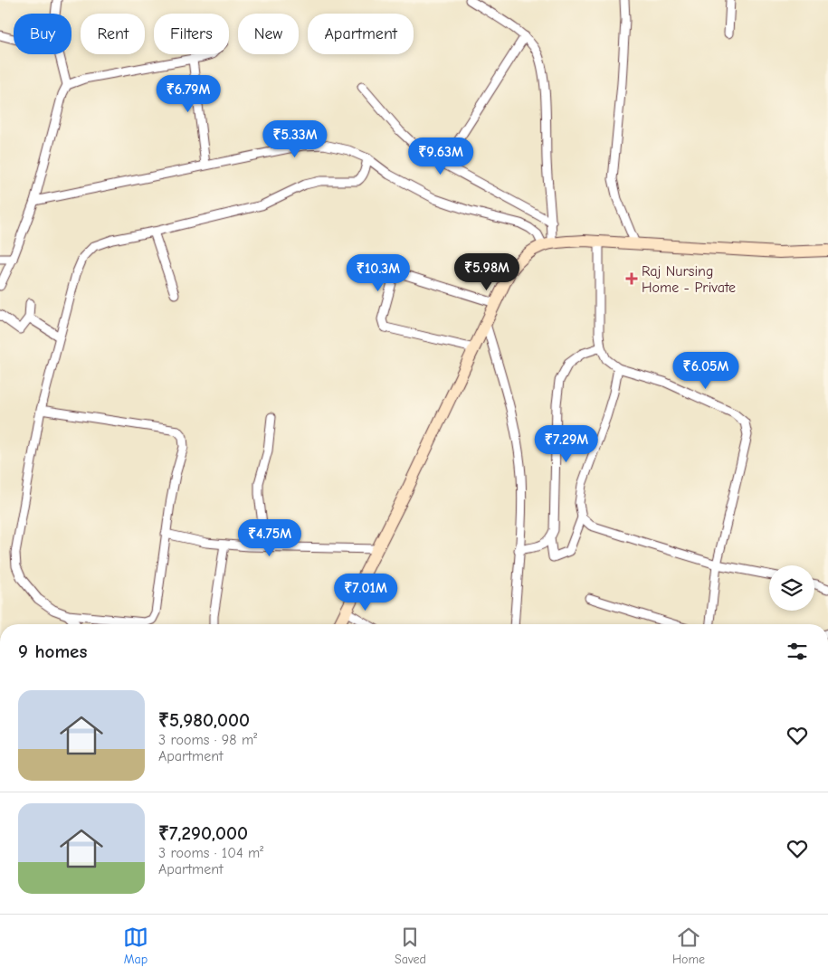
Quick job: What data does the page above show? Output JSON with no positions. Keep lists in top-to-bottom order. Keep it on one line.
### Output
{"places":{"health":["Raj Nursing Home - Private"]},"page":{"chip":["Buy","Rent","Filters","New","Apartment"],"price":["₹6.79M","₹5.33M","₹9.63M","₹5.98M","₹10.3M","₹6.05M","₹7.29M","₹4.75M","₹7.01M"],"heading":"9 homes","list":[{"name":"₹5,980,000","note":"3 rooms · 98 m² · Apartment"},{"name":"₹7,290,000","note":"3 rooms · 104 m² · Apartment"}],"tabs":["Map","Saved","Home"]}}
